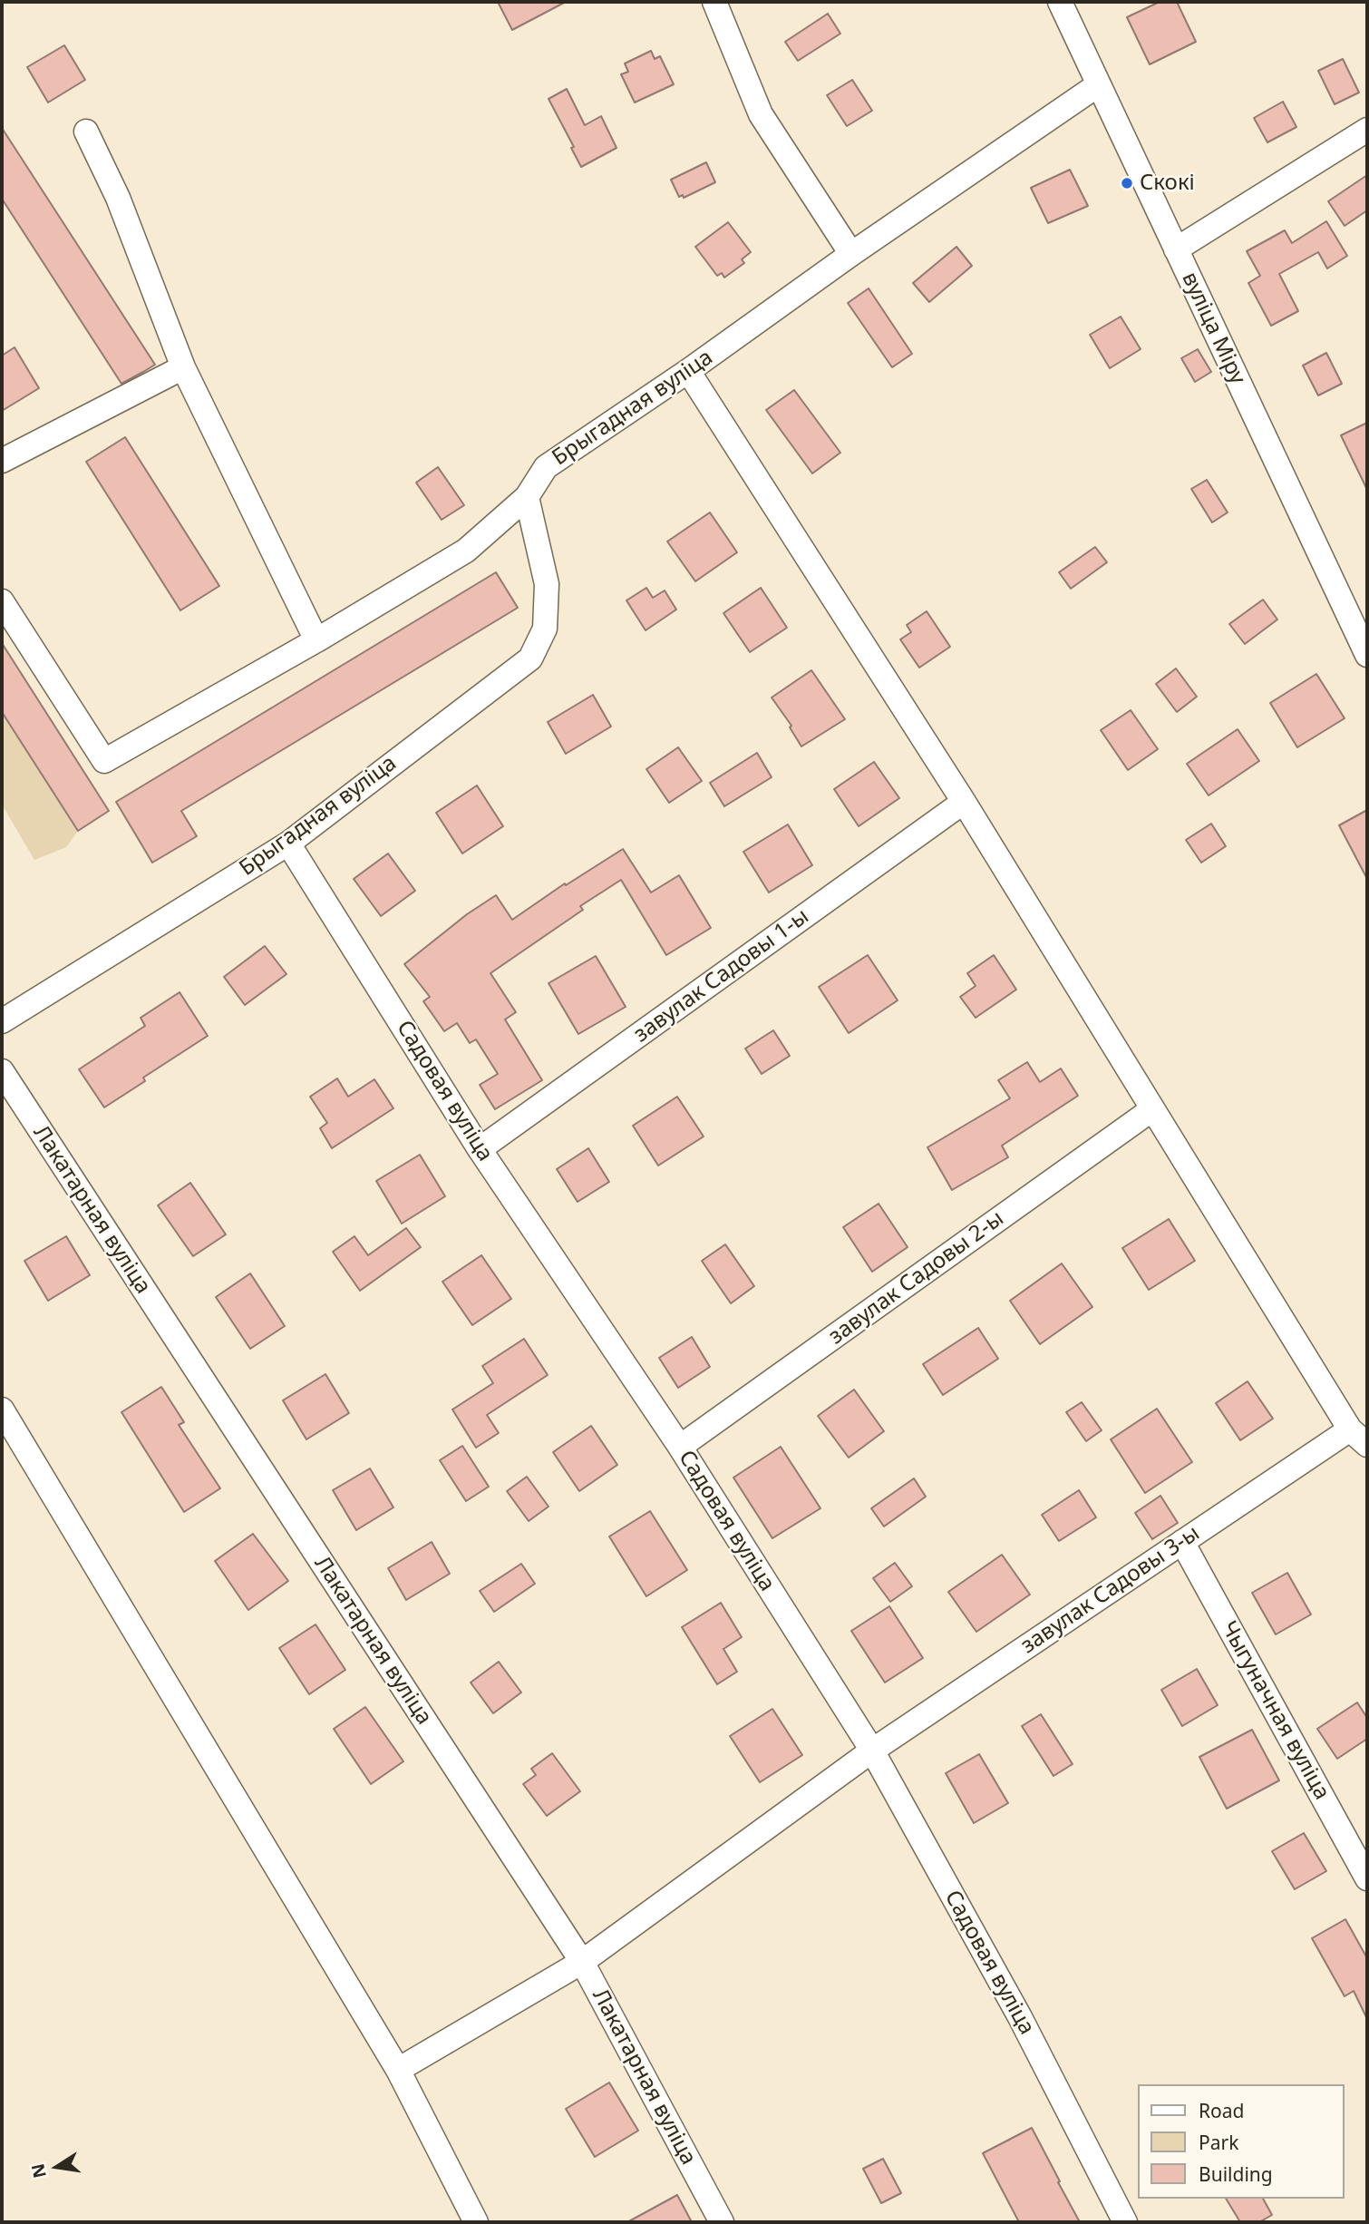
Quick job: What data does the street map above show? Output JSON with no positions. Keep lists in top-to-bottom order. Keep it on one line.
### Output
{"streets":{"street":["вуліца Міру","Брыгадная вуліца","завулак Садовы 1-ы","Садовая вуліца","Лакатарная вуліца","завулак Садовы 2-ы","завулак Садовы 3-ы","Чыгуначная вуліца"]},"crossings":[["вуліца Міру","Брыгадная вуліца"],["Брыгадная вуліца","Садовая вуліца"],["завулак Садовы 1-ы","Садовая вуліца"],["Садовая вуліца","завулак Садовы 2-ы"],["Садовая вуліца","завулак Садовы 3-ы"],["Лакатарная вуліца","завулак Садовы 3-ы"],["завулак Садовы 3-ы","Чыгуначная вуліца"]],"places":["Скокі"],"legend":["Road","Park","Building"],"north":"left"}
